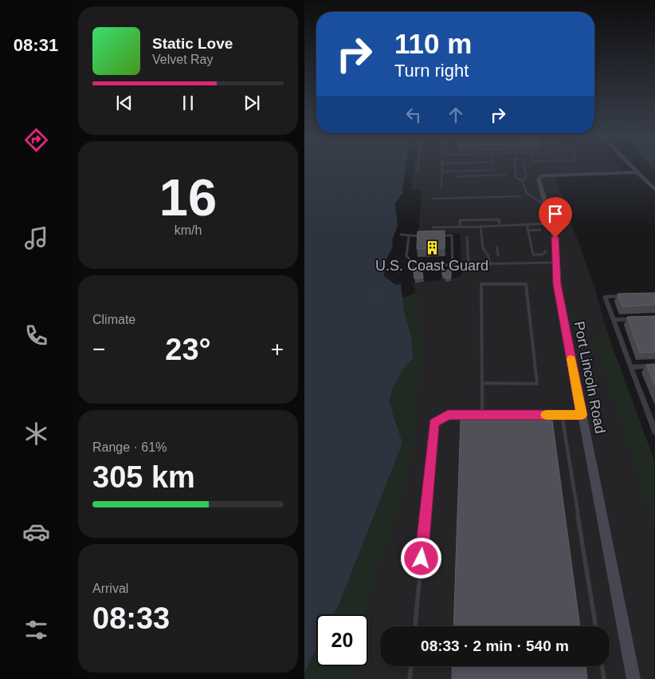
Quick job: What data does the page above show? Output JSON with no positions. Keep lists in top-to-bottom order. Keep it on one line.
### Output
{"streets":{"street":["Port Lincoln Road"]},"places":{"building":["U.S. Coast Guard"]},"page":{"tabs":"08:31","turn":["110 m","Turn right"],"song":["Static Love","Velvet Ray"],"tile":[["16","km/h"],"Climate",["Range · 61%","305 km"],["Arrival","08:33"]],"heat":["−","23°","+"],"limit":"20","trip":"08:33 · 2 min · 540 m"}}
